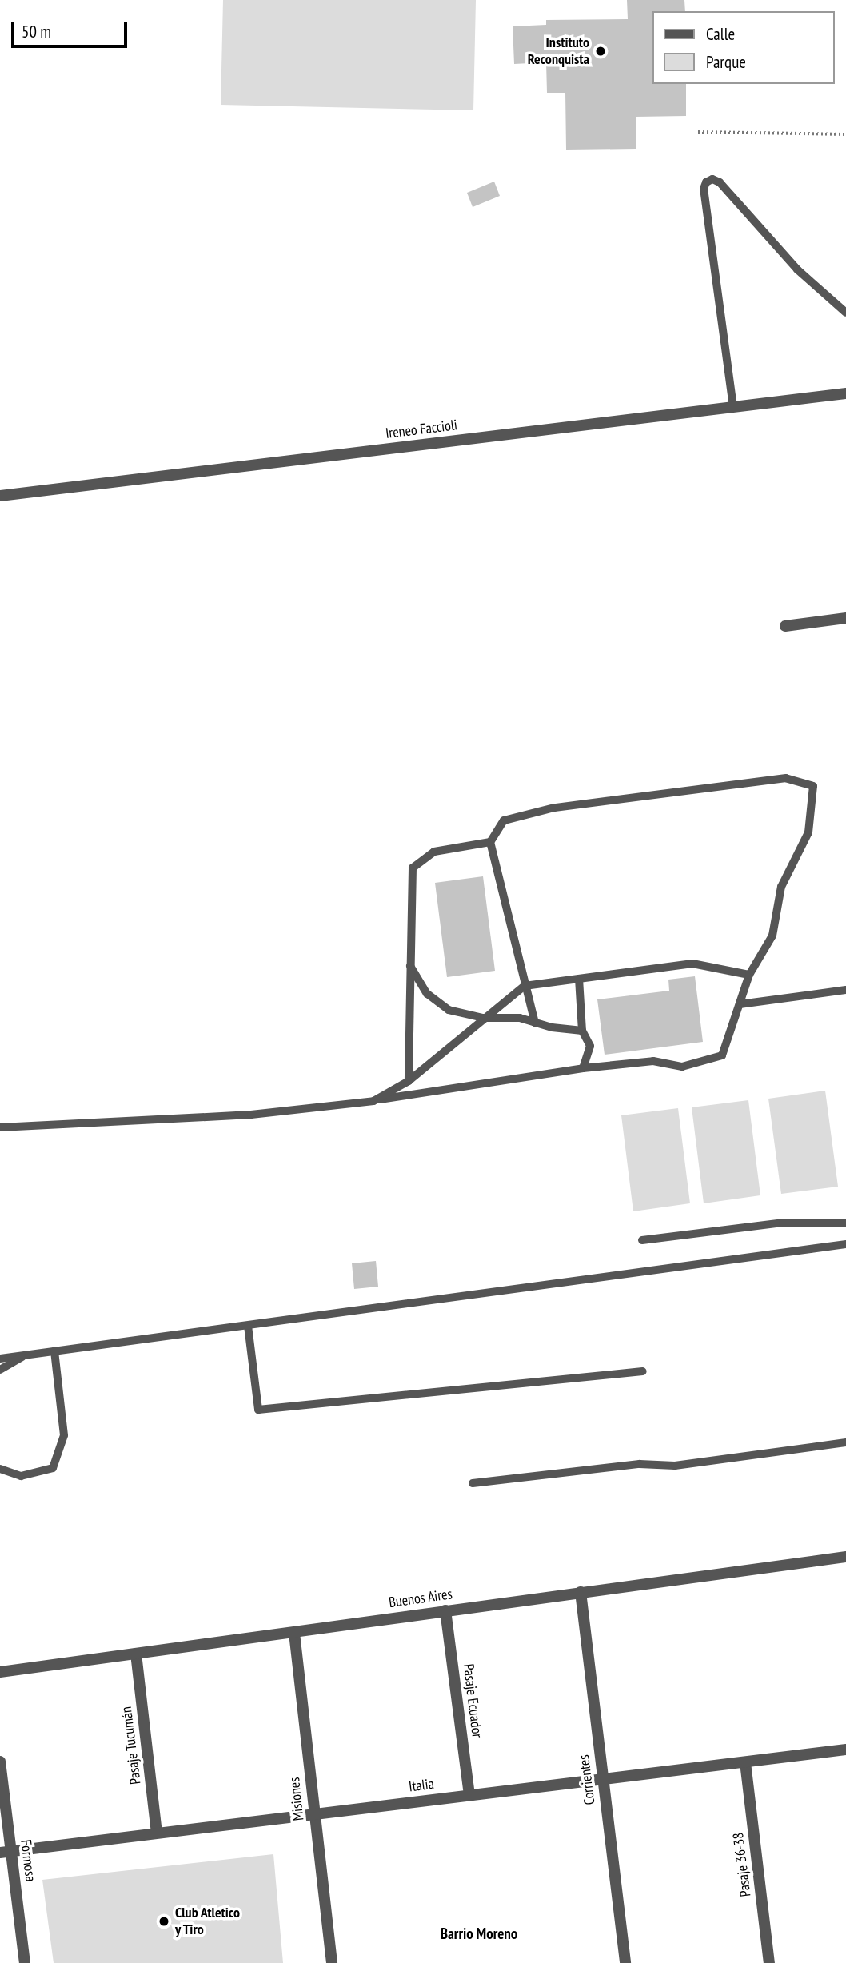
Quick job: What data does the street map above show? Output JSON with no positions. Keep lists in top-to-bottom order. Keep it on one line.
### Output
{"streets":{"street":["Ireneo Faccioli","Buenos Aires","Pasaje Ecuador","Pasaje Tucumán","Corrientes","Italia","Misiones","Formosa","Pasaje 36-38"]},"crossings":[["Buenos Aires","Pasaje Ecuador"],["Buenos Aires","Pasaje Tucumán"],["Buenos Aires","Corrientes"],["Buenos Aires","Misiones"],["Pasaje Ecuador","Italia"],["Pasaje Tucumán","Italia"],["Corrientes","Italia"],["Italia","Misiones"],["Italia","Formosa"],["Italia","Pasaje 36-38"]],"districts":["Barrio Moreno"],"places":["Instituto Reconquista","Club Atletico y Tiro"],"legend":["Calle","Parque"],"scale_bar":"50 m"}
